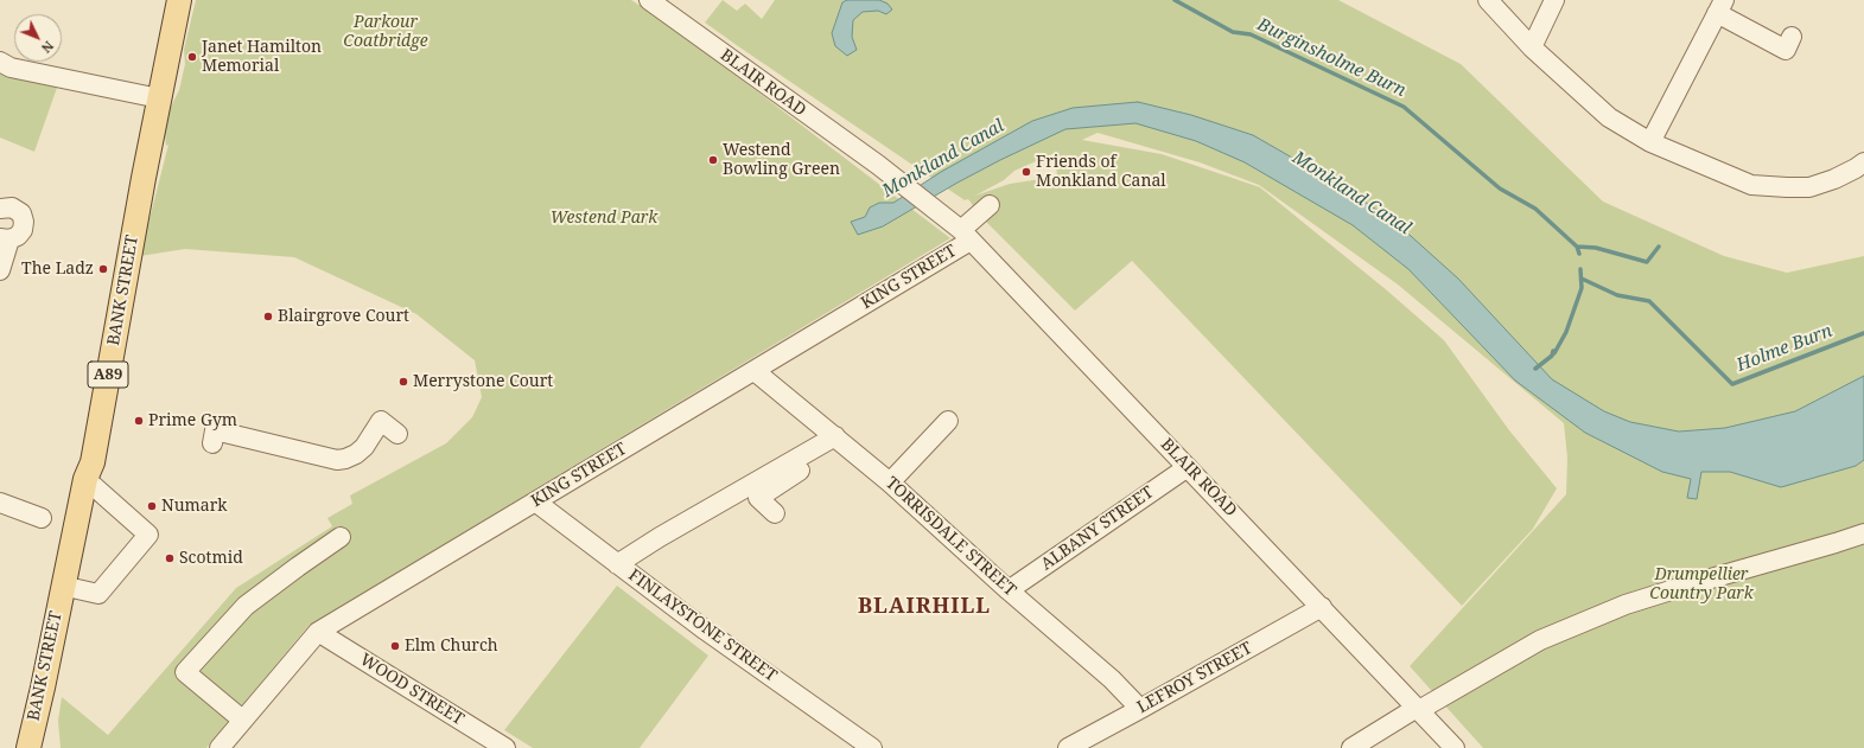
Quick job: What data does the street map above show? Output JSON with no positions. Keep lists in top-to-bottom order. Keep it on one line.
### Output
{"streets":{"main road":["BANK STREET","A89"],"street":["BLAIR ROAD","KING STREET","ALBANY STREET","TORRISDALE STREET","FINLAYSTONE STREET","LEFROY STREET","WOOD STREET"]},"crossings":[["BLAIR ROAD","KING STREET"],["BLAIR ROAD","ALBANY STREET"],["BLAIR ROAD","LEFROY STREET"],["KING STREET","TORRISDALE STREET"],["KING STREET","FINLAYSTONE STREET"],["KING STREET","WOOD STREET"],["ALBANY STREET","TORRISDALE STREET"],["TORRISDALE STREET","LEFROY STREET"]],"districts":["BLAIRHILL"],"water":["Burginsholme Burn","Monkland Canal","Holme Burn"],"parks":["Parkour Coatbridge","Westend Park","Drumpellier Country Park"],"places":["Janet Hamilton Memorial","Westend Bowling Green","Friends of Monkland Canal","The Ladz","Blairgrove Court","Merrystone Court","Prime Gym","Numark","Scotmid","Elm Church"],"north":"bottom right"}
